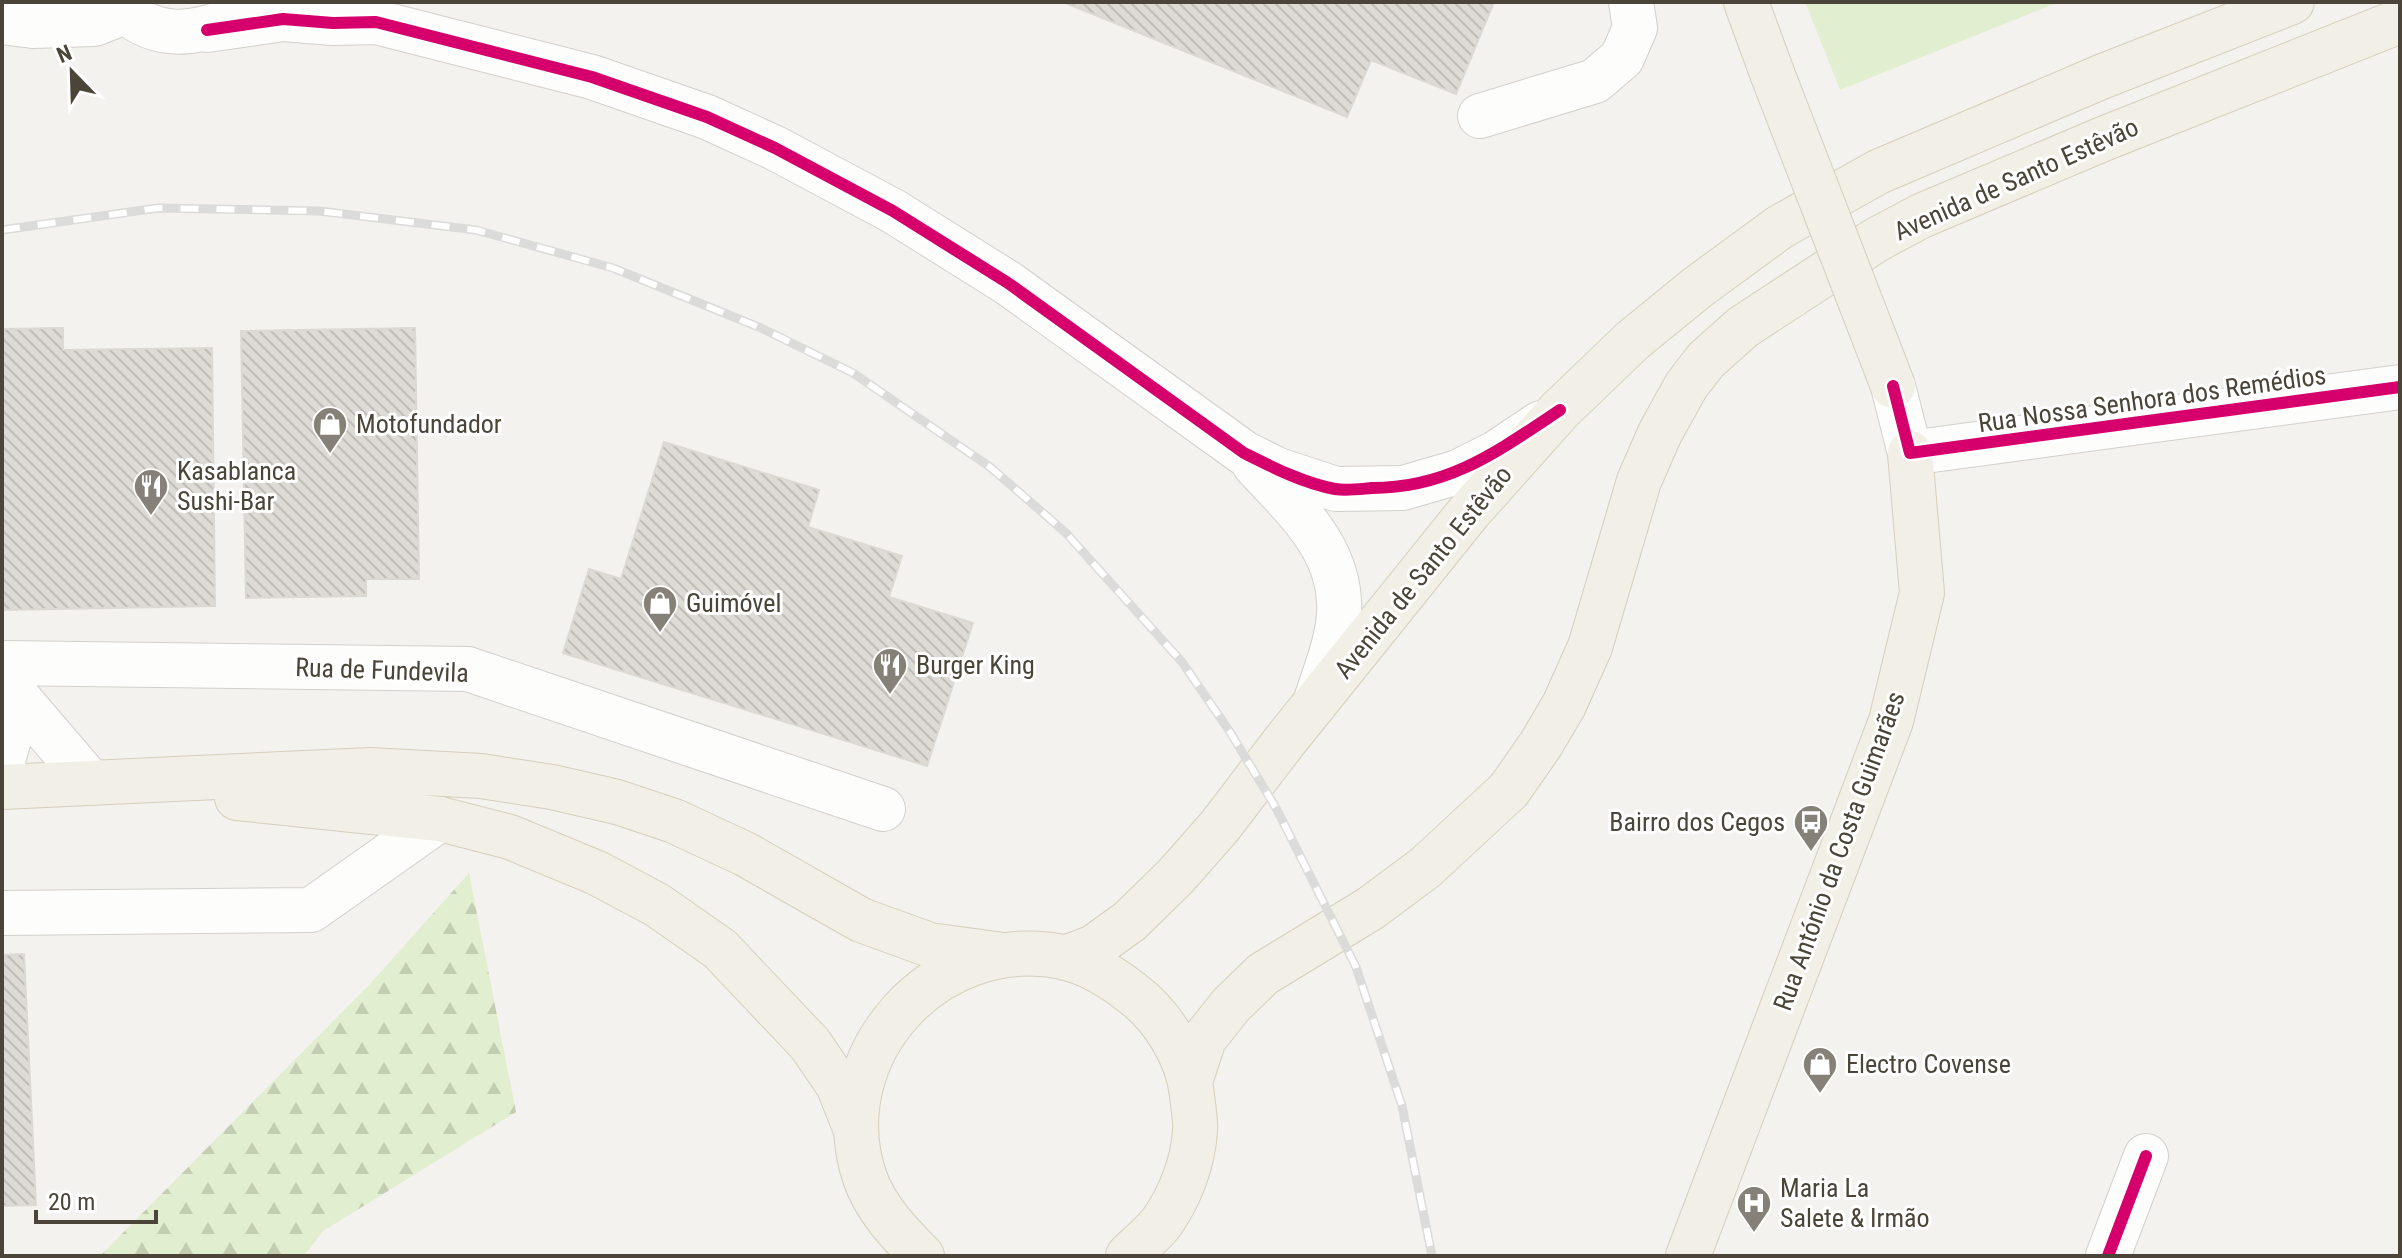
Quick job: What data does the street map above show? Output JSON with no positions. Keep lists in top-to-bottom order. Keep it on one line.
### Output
{"streets":{"main road":["Avenida de Santo Estêvão","Rua António da Costa Guimarães"],"street":["Rua Nossa Senhora dos Remédios","Rua de Fundevila"]},"crossings":[["Rua Nossa Senhora dos Remédios","Rua António da Costa Guimarães"]],"places":{"shop":["Motofundador","Guimóvel","Electro Covense"],"restaurant":["Kasablanca Sushi-Bar","Burger King"],"bus stop":["Bairro dos Cegos"],"hospital":["Maria La Salete & Irmão"]},"scale_bar":"20 m","north":"top left"}
